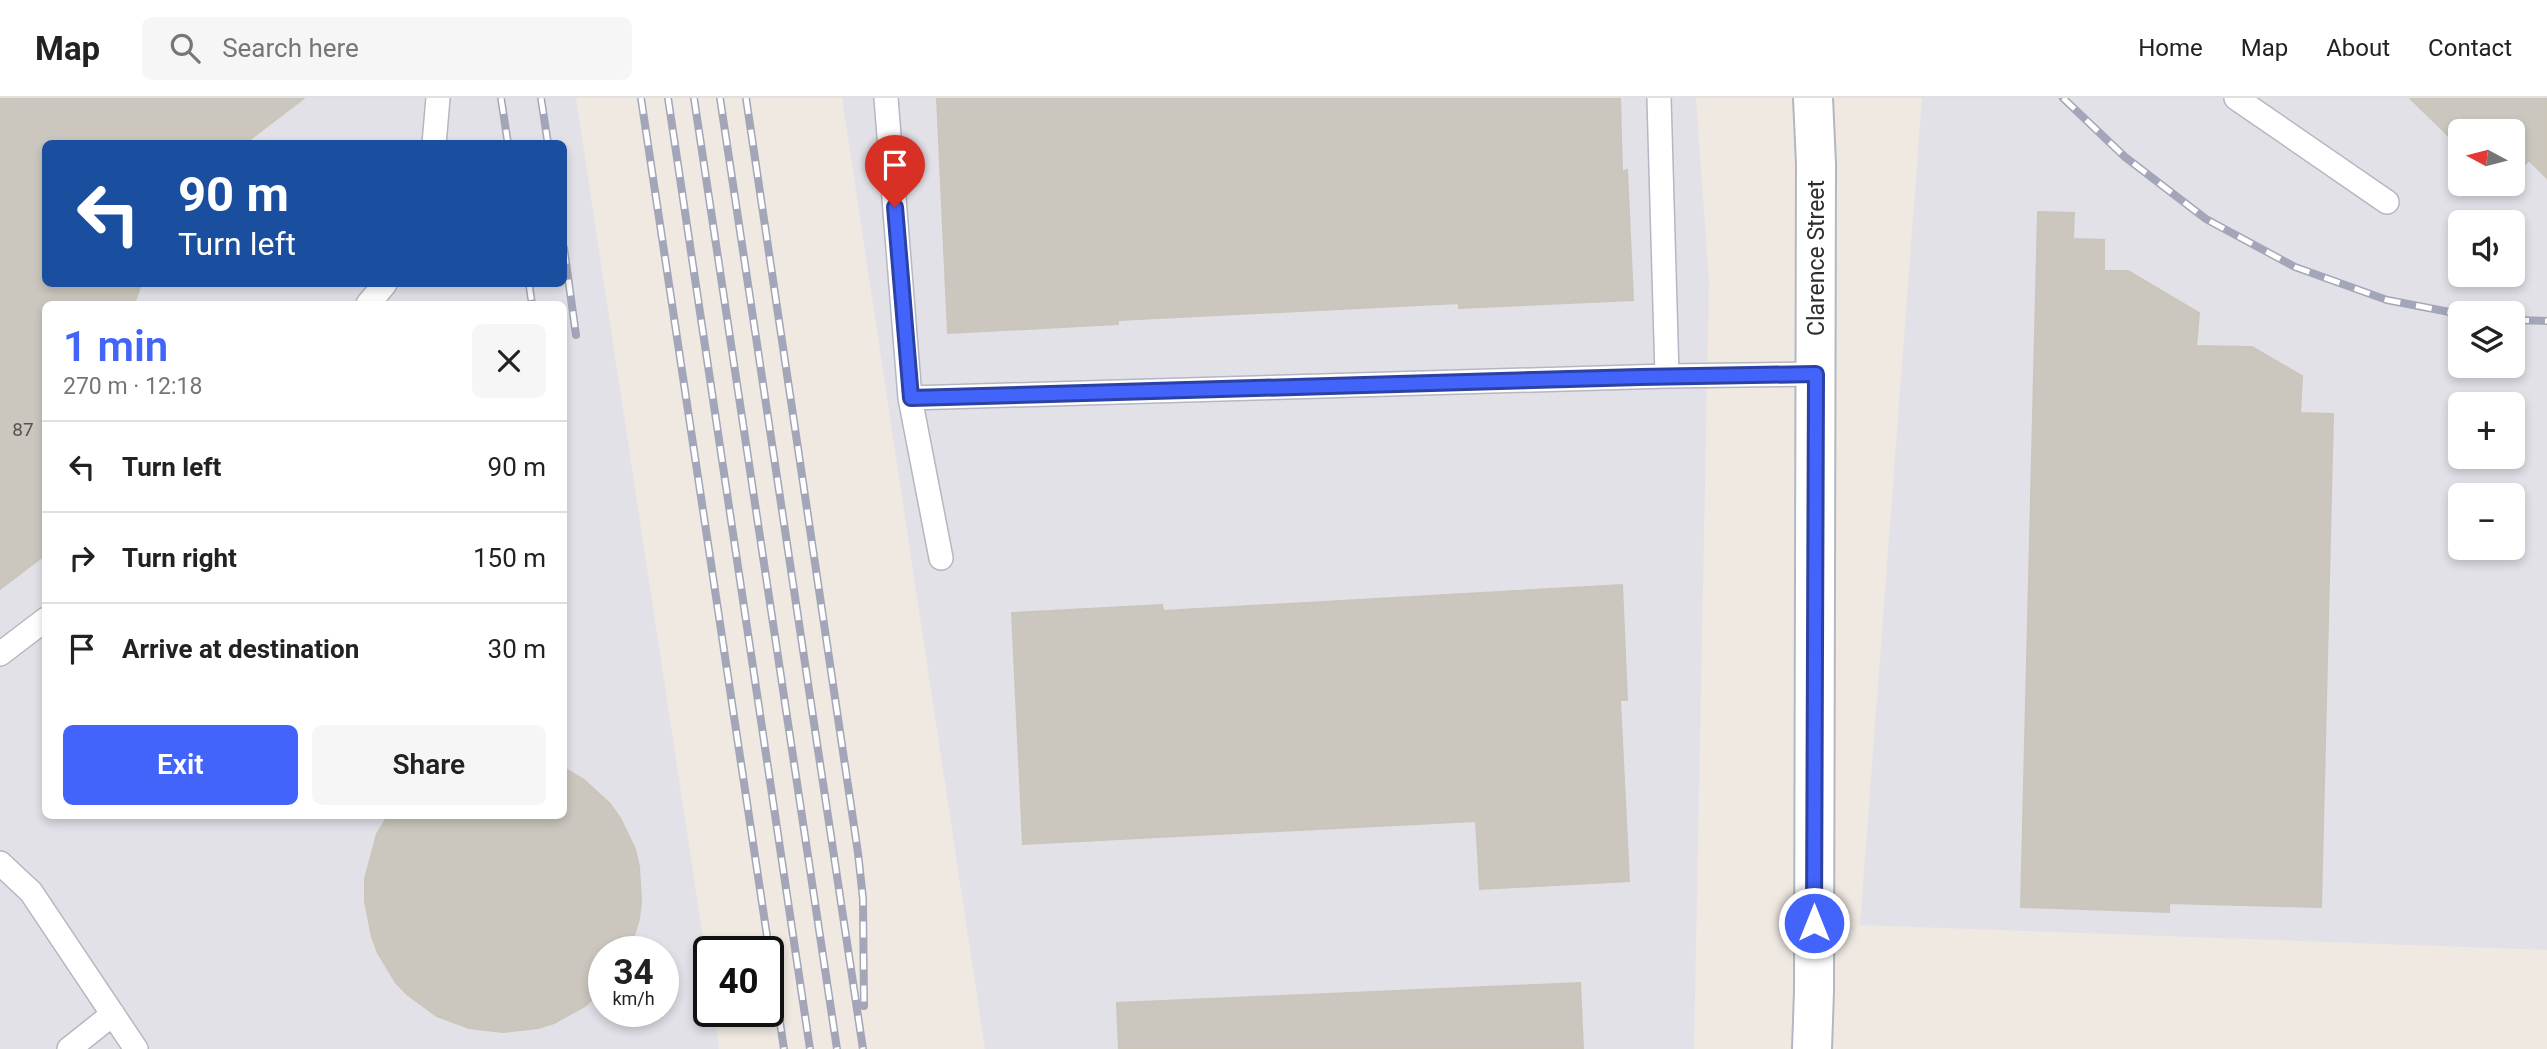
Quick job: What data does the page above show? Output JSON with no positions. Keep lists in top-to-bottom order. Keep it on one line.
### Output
{"streets":{"street":["Clarence Street"]},"house_numbers":["87"],"north":"left","page":{"header":"Map","search":"Search here","nav":["Home","Map","About","Contact"],"map_buttons":["+","−"],"turn":["90 m","Turn left"],"heading":["1 min","270 m · 12:18"],"list":[{"name":"Turn left","value":"90 m"},{"name":"Turn right","value":"150 m"},{"name":"Arrive at destination","value":"30 m"}],"buttons":["Exit","Share"],"speed":"34 km/h","limit":"40"}}
